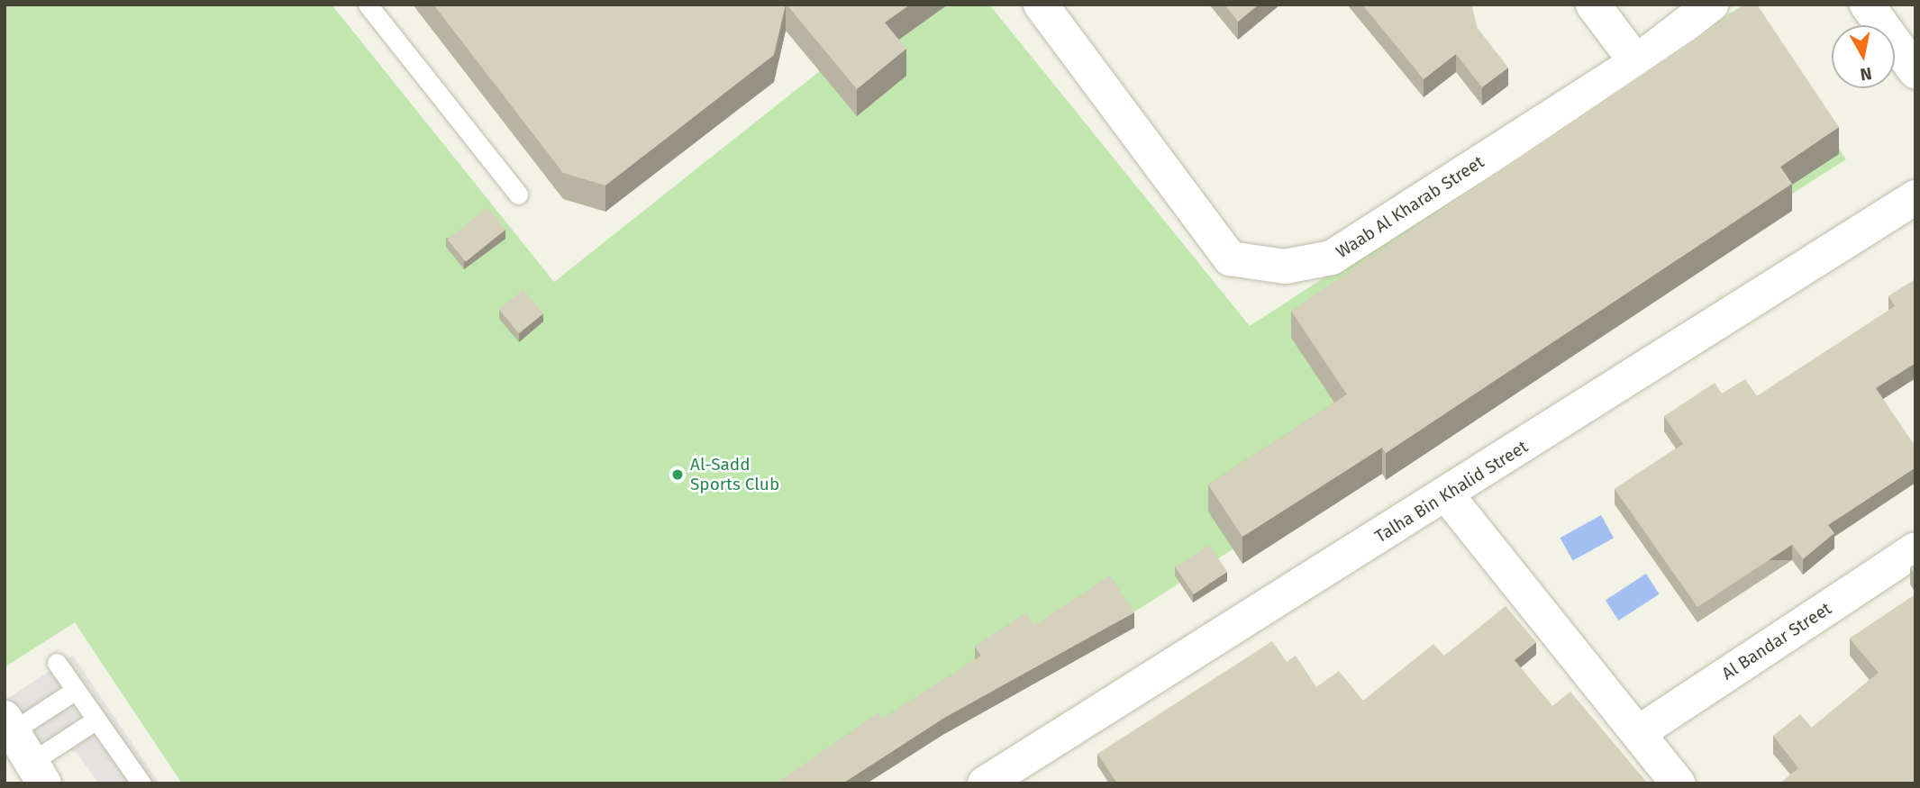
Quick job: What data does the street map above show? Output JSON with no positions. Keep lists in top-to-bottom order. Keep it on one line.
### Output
{"streets":{"street":["Waab Al Kharab Street","Talha Bin Khalid Street","Al Bandar Street"]},"places":["Al-Sadd Sports Club"],"north":"bottom"}
